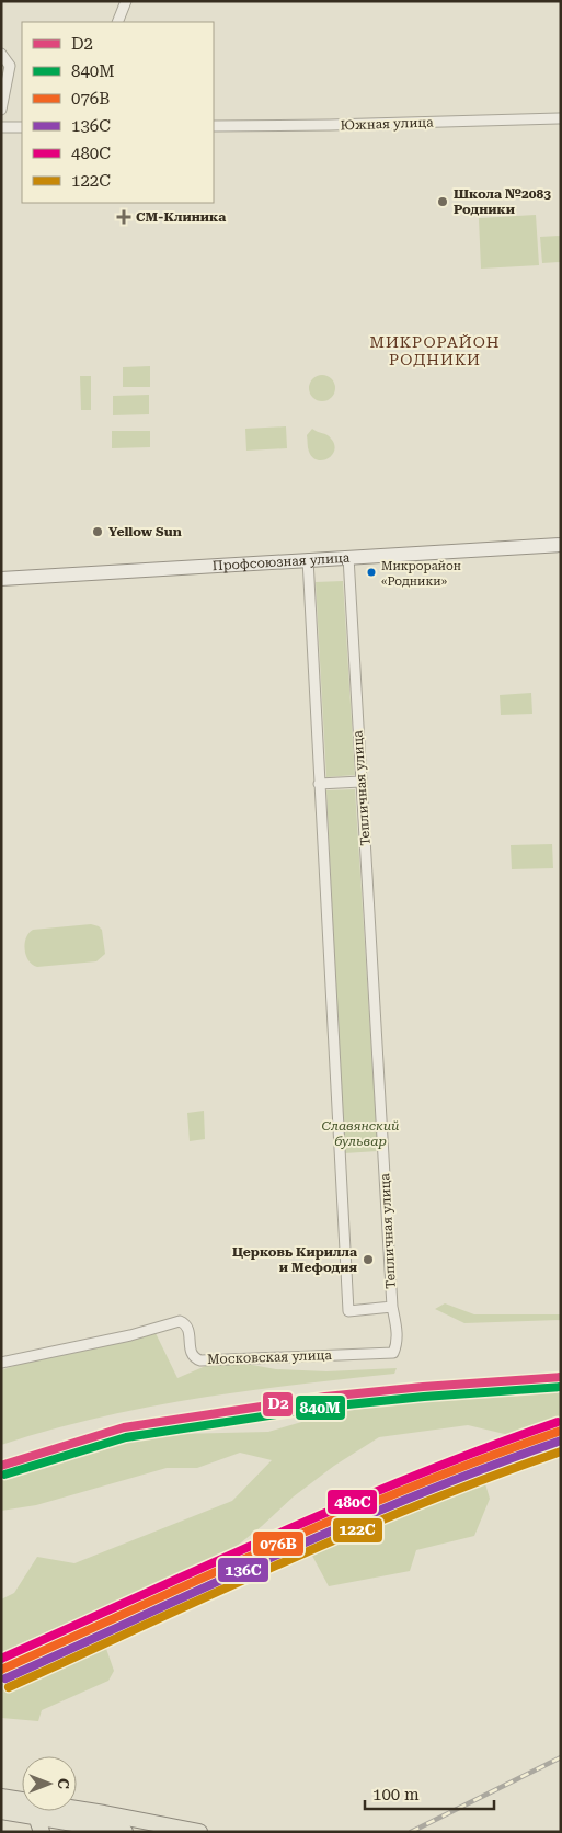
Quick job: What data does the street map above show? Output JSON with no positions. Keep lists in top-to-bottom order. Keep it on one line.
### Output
{"streets":{"main road":["Профсоюзная улица"],"street":["Южная улица","Тепличная улица","Московская улица"]},"crossings":[["Профсоюзная улица","Тепличная улица"],["Тепличная улица","Московская улица"]],"districts":["МИКРОРАЙОН РОДНИКИ"],"parks":["Славянский бульвар"],"places":{"other":["Школа №2083 Родники","Yellow Sun","Микрорайон «Родники»","Церковь Кирилла и Мефодия"],"health":["СМ-Клиника"]},"lines":["transit line D2","transit line 840М","transit line 480С","transit line 076В","transit line 136С","transit line 122С"],"legend":["D2","840М","076В","136С","480С","122С"],"scale_bar":"100 m","north":"right"}
